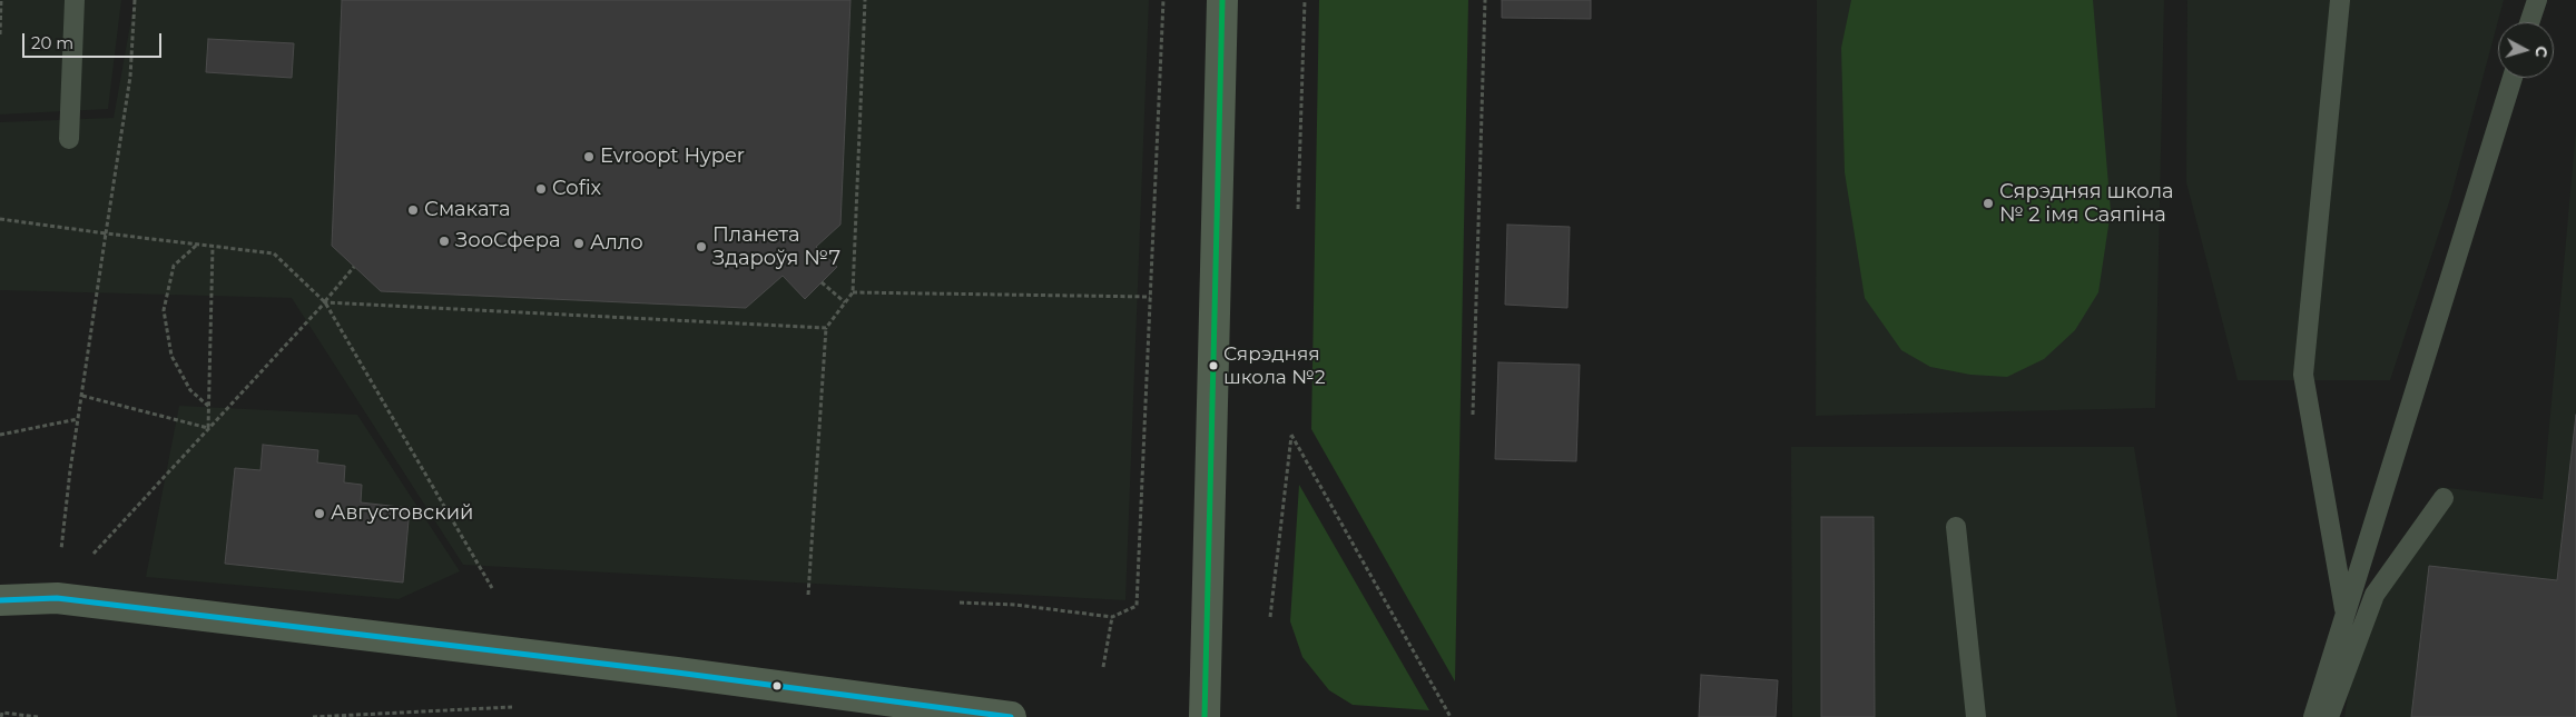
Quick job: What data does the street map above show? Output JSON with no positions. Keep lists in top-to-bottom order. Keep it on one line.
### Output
{"places":["Evroopt Hyper","Cofix","Сярэдняя школа № 2 імя Саяпіна","Смаката","ЗооСфера","Алло","Планета Здароўя №7","Сярэдняя школа №2","Августовский"],"scale_bar":"20 m","north":"right"}
